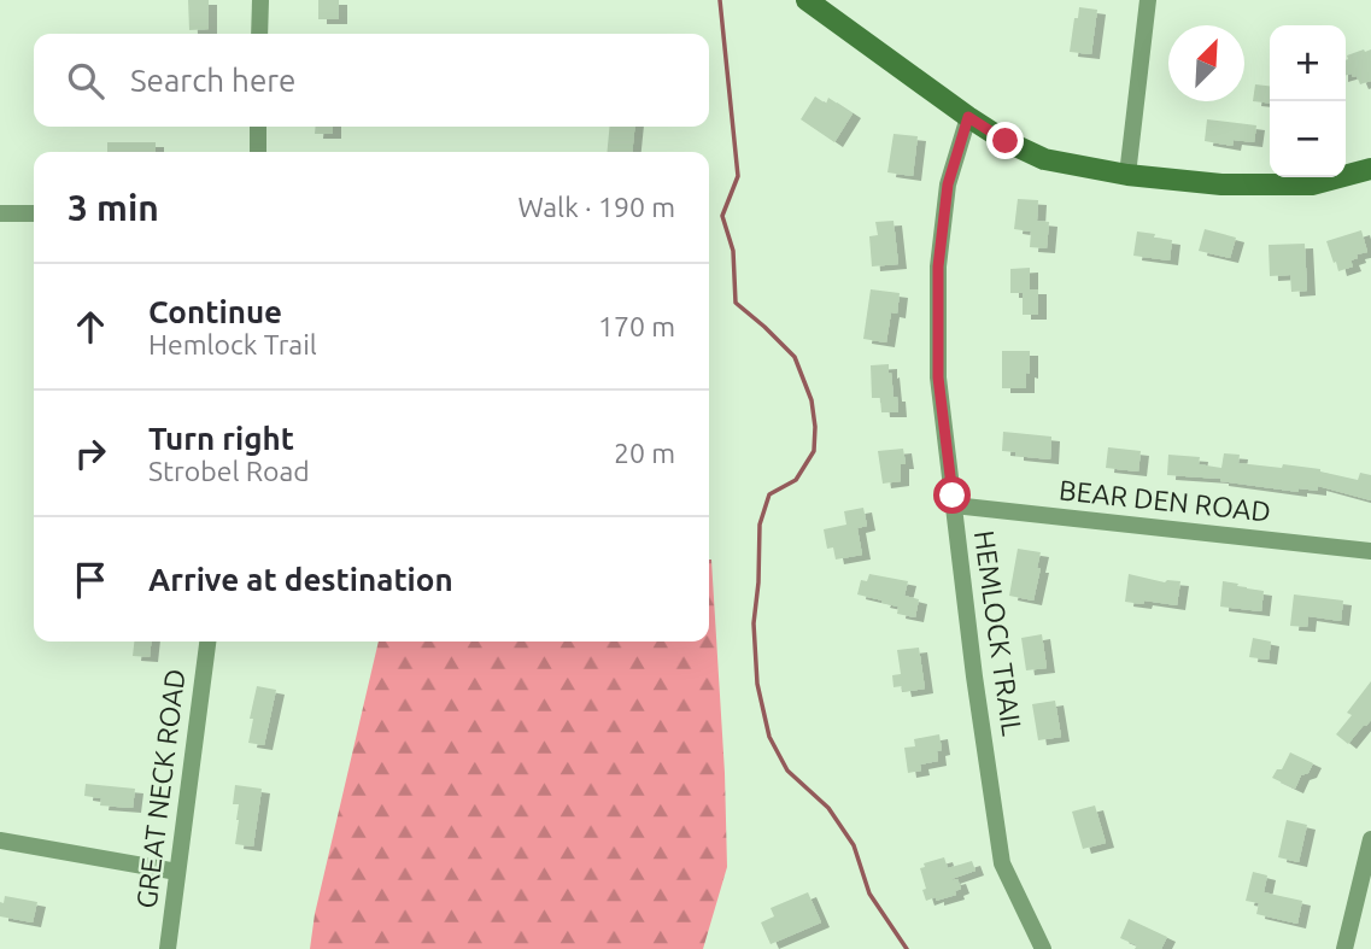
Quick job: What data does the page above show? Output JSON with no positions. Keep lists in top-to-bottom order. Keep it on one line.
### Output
{"streets":{"street":["BEAR DEN ROAD","HEMLOCK TRAIL","GREAT NECK ROAD"]},"crossings":[["BEAR DEN ROAD","HEMLOCK TRAIL"]],"north":"top right","page":{"map_buttons":["+","−"],"search":"Search here","heading":["3 min","Walk · 190 m"],"list":[["Continue","Hemlock Trail","170 m"],["Turn right","Strobel Road","20 m"],"Arrive at destination"]}}
